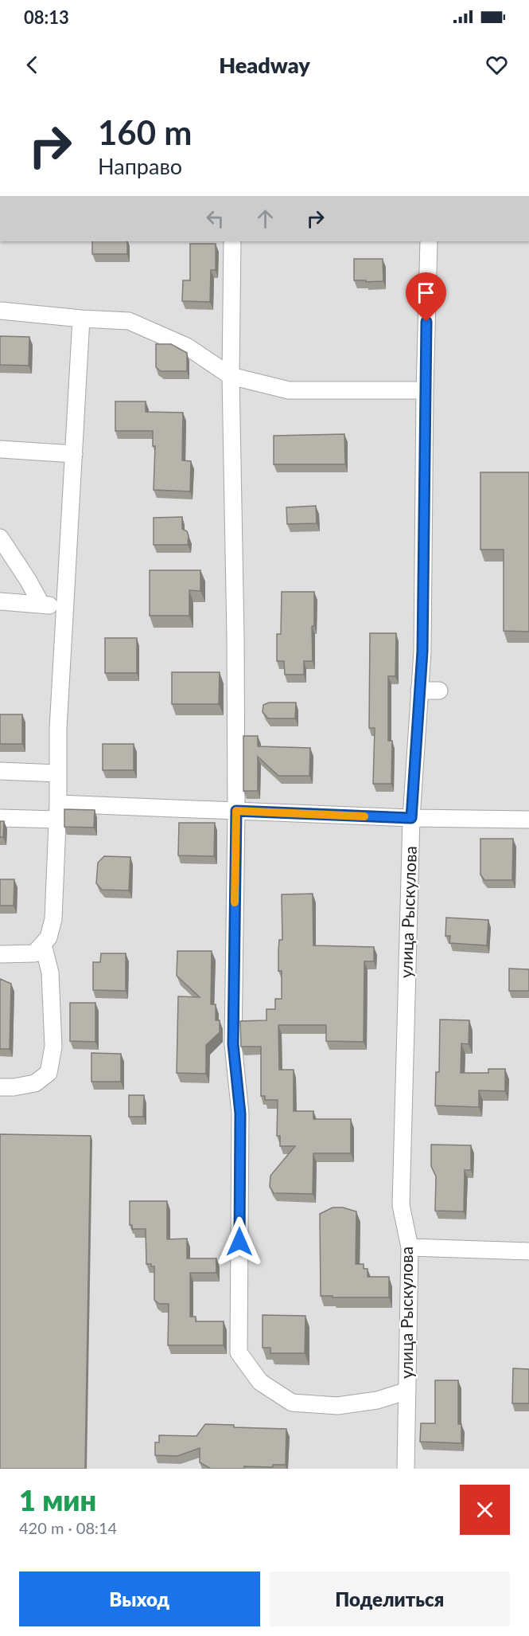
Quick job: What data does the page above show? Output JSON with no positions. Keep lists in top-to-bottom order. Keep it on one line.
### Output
{"streets":{"street":["улица Рыскулова"]},"page":{"status":"08:13","header":"Headway","turn":["160 m","Направо"],"heading":["1 мин","420 m · 08:14"],"buttons":["Выход","Поделиться"]}}
